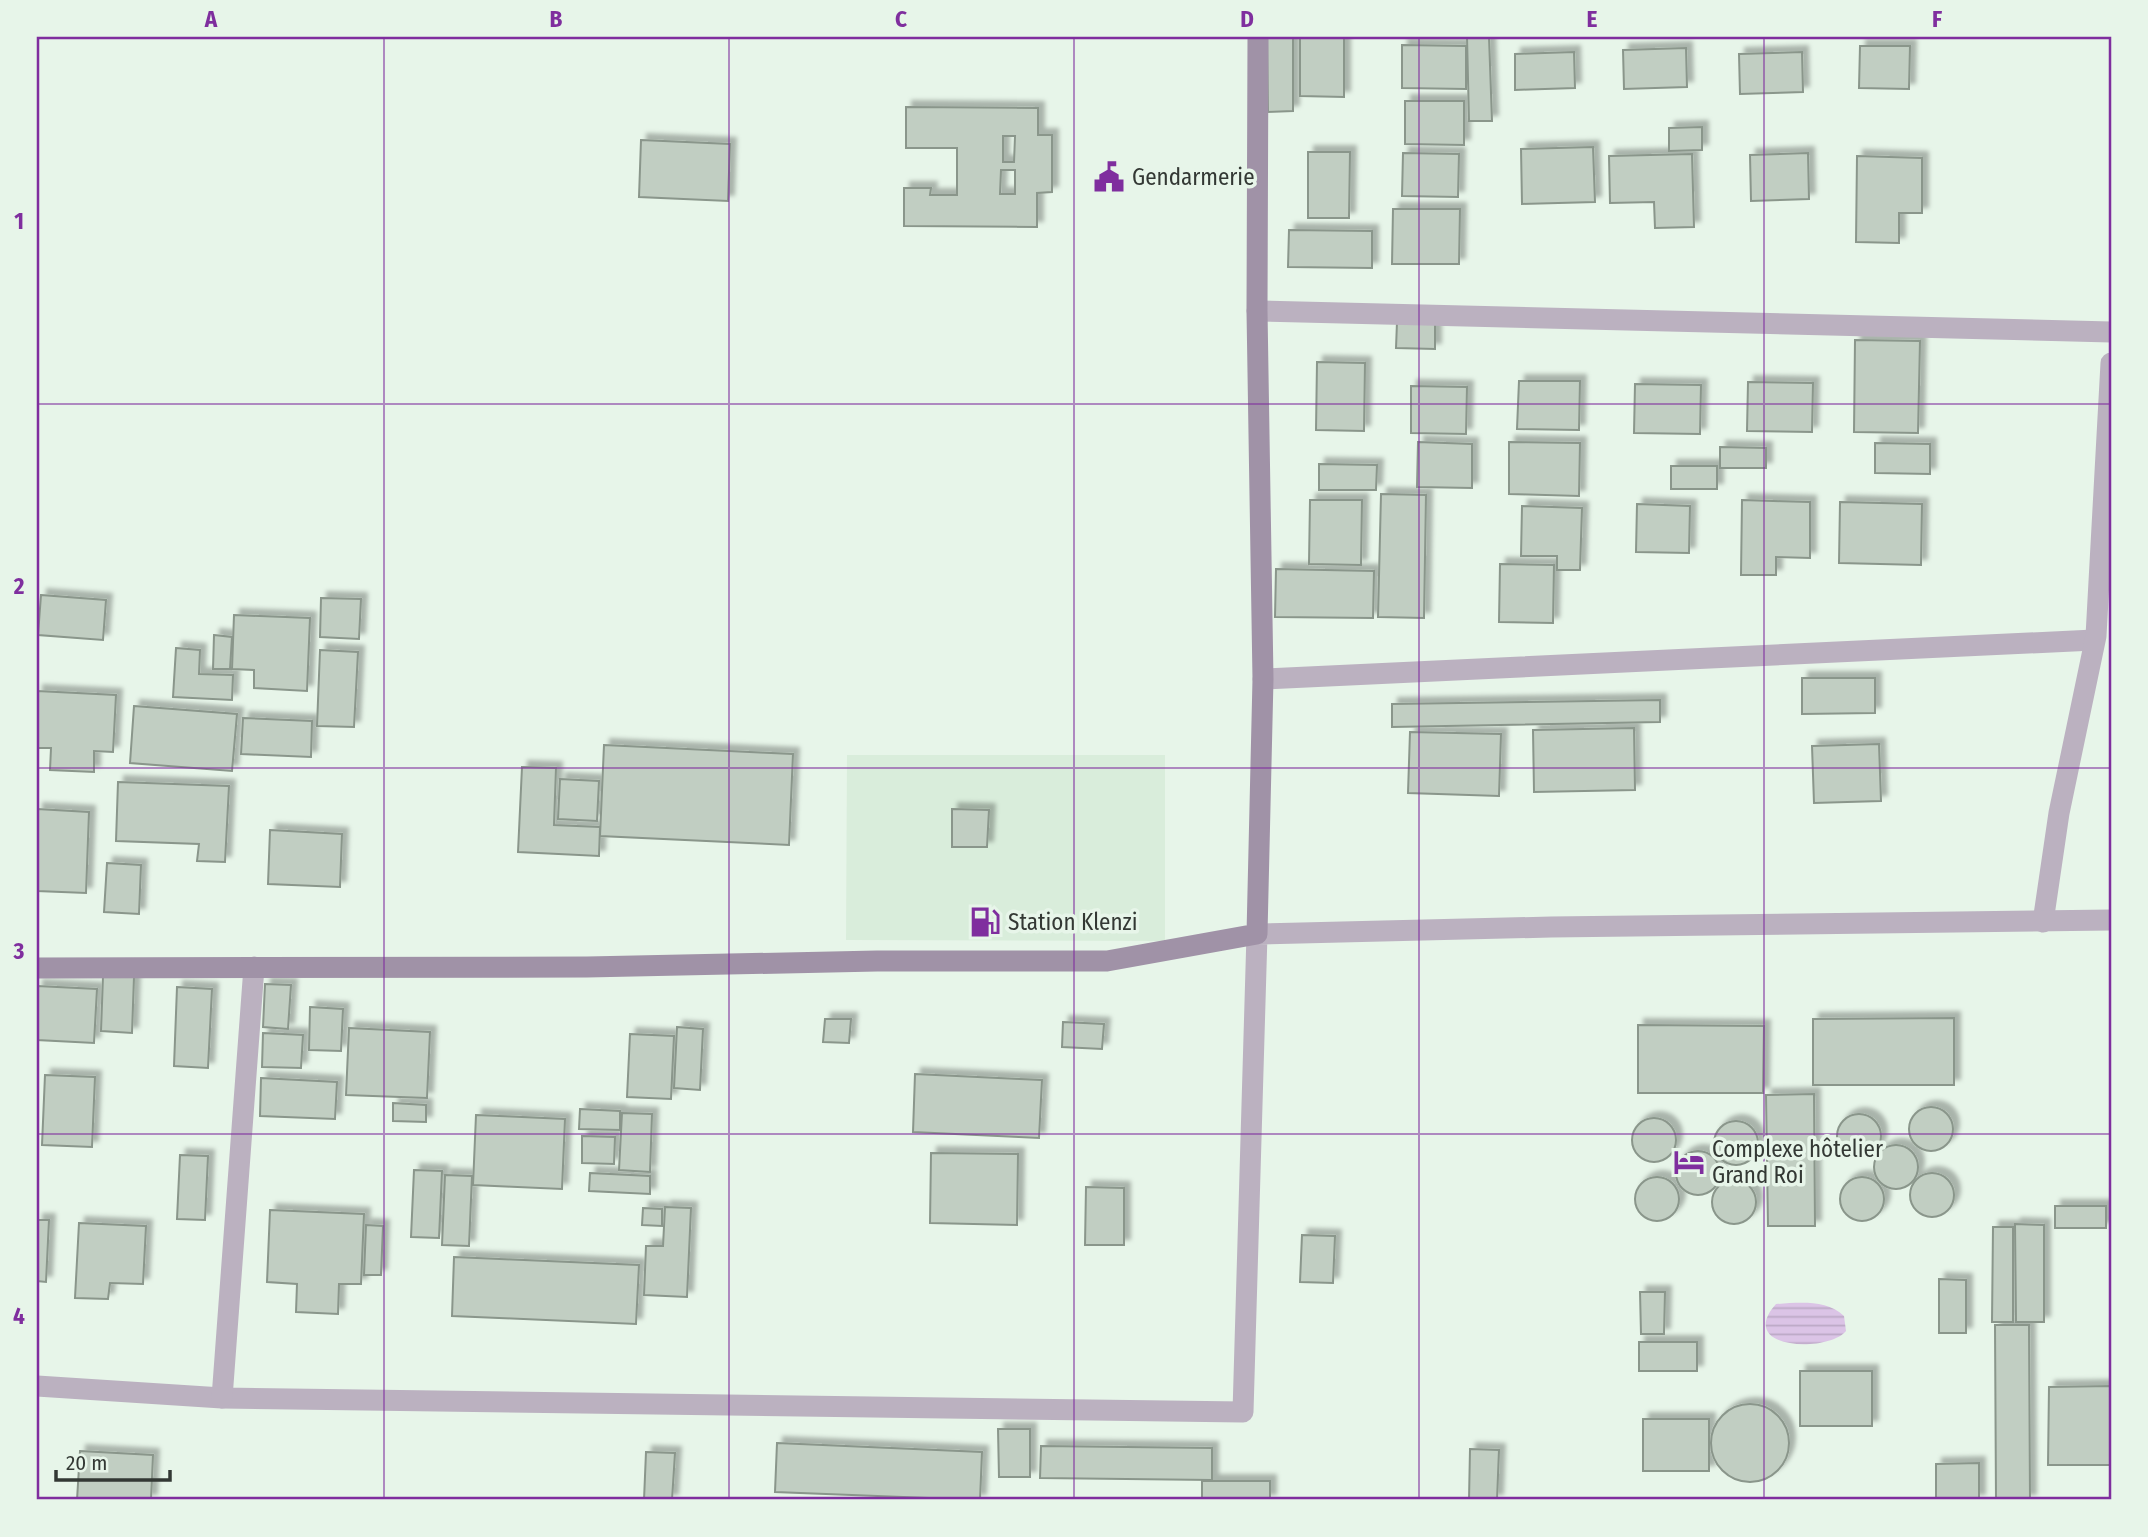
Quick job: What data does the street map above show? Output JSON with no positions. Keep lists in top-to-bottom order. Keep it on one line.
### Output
{"places":{"public building":["Gendarmerie"],"fuel station":["Station Klenzi"],"hotel":["Complexe hôtelier Grand Roi"]},"scale_bar":"20 m","grid":{"columns":["A","B","C","D","E","F"],"rows":["1","2","3","4"]}}
